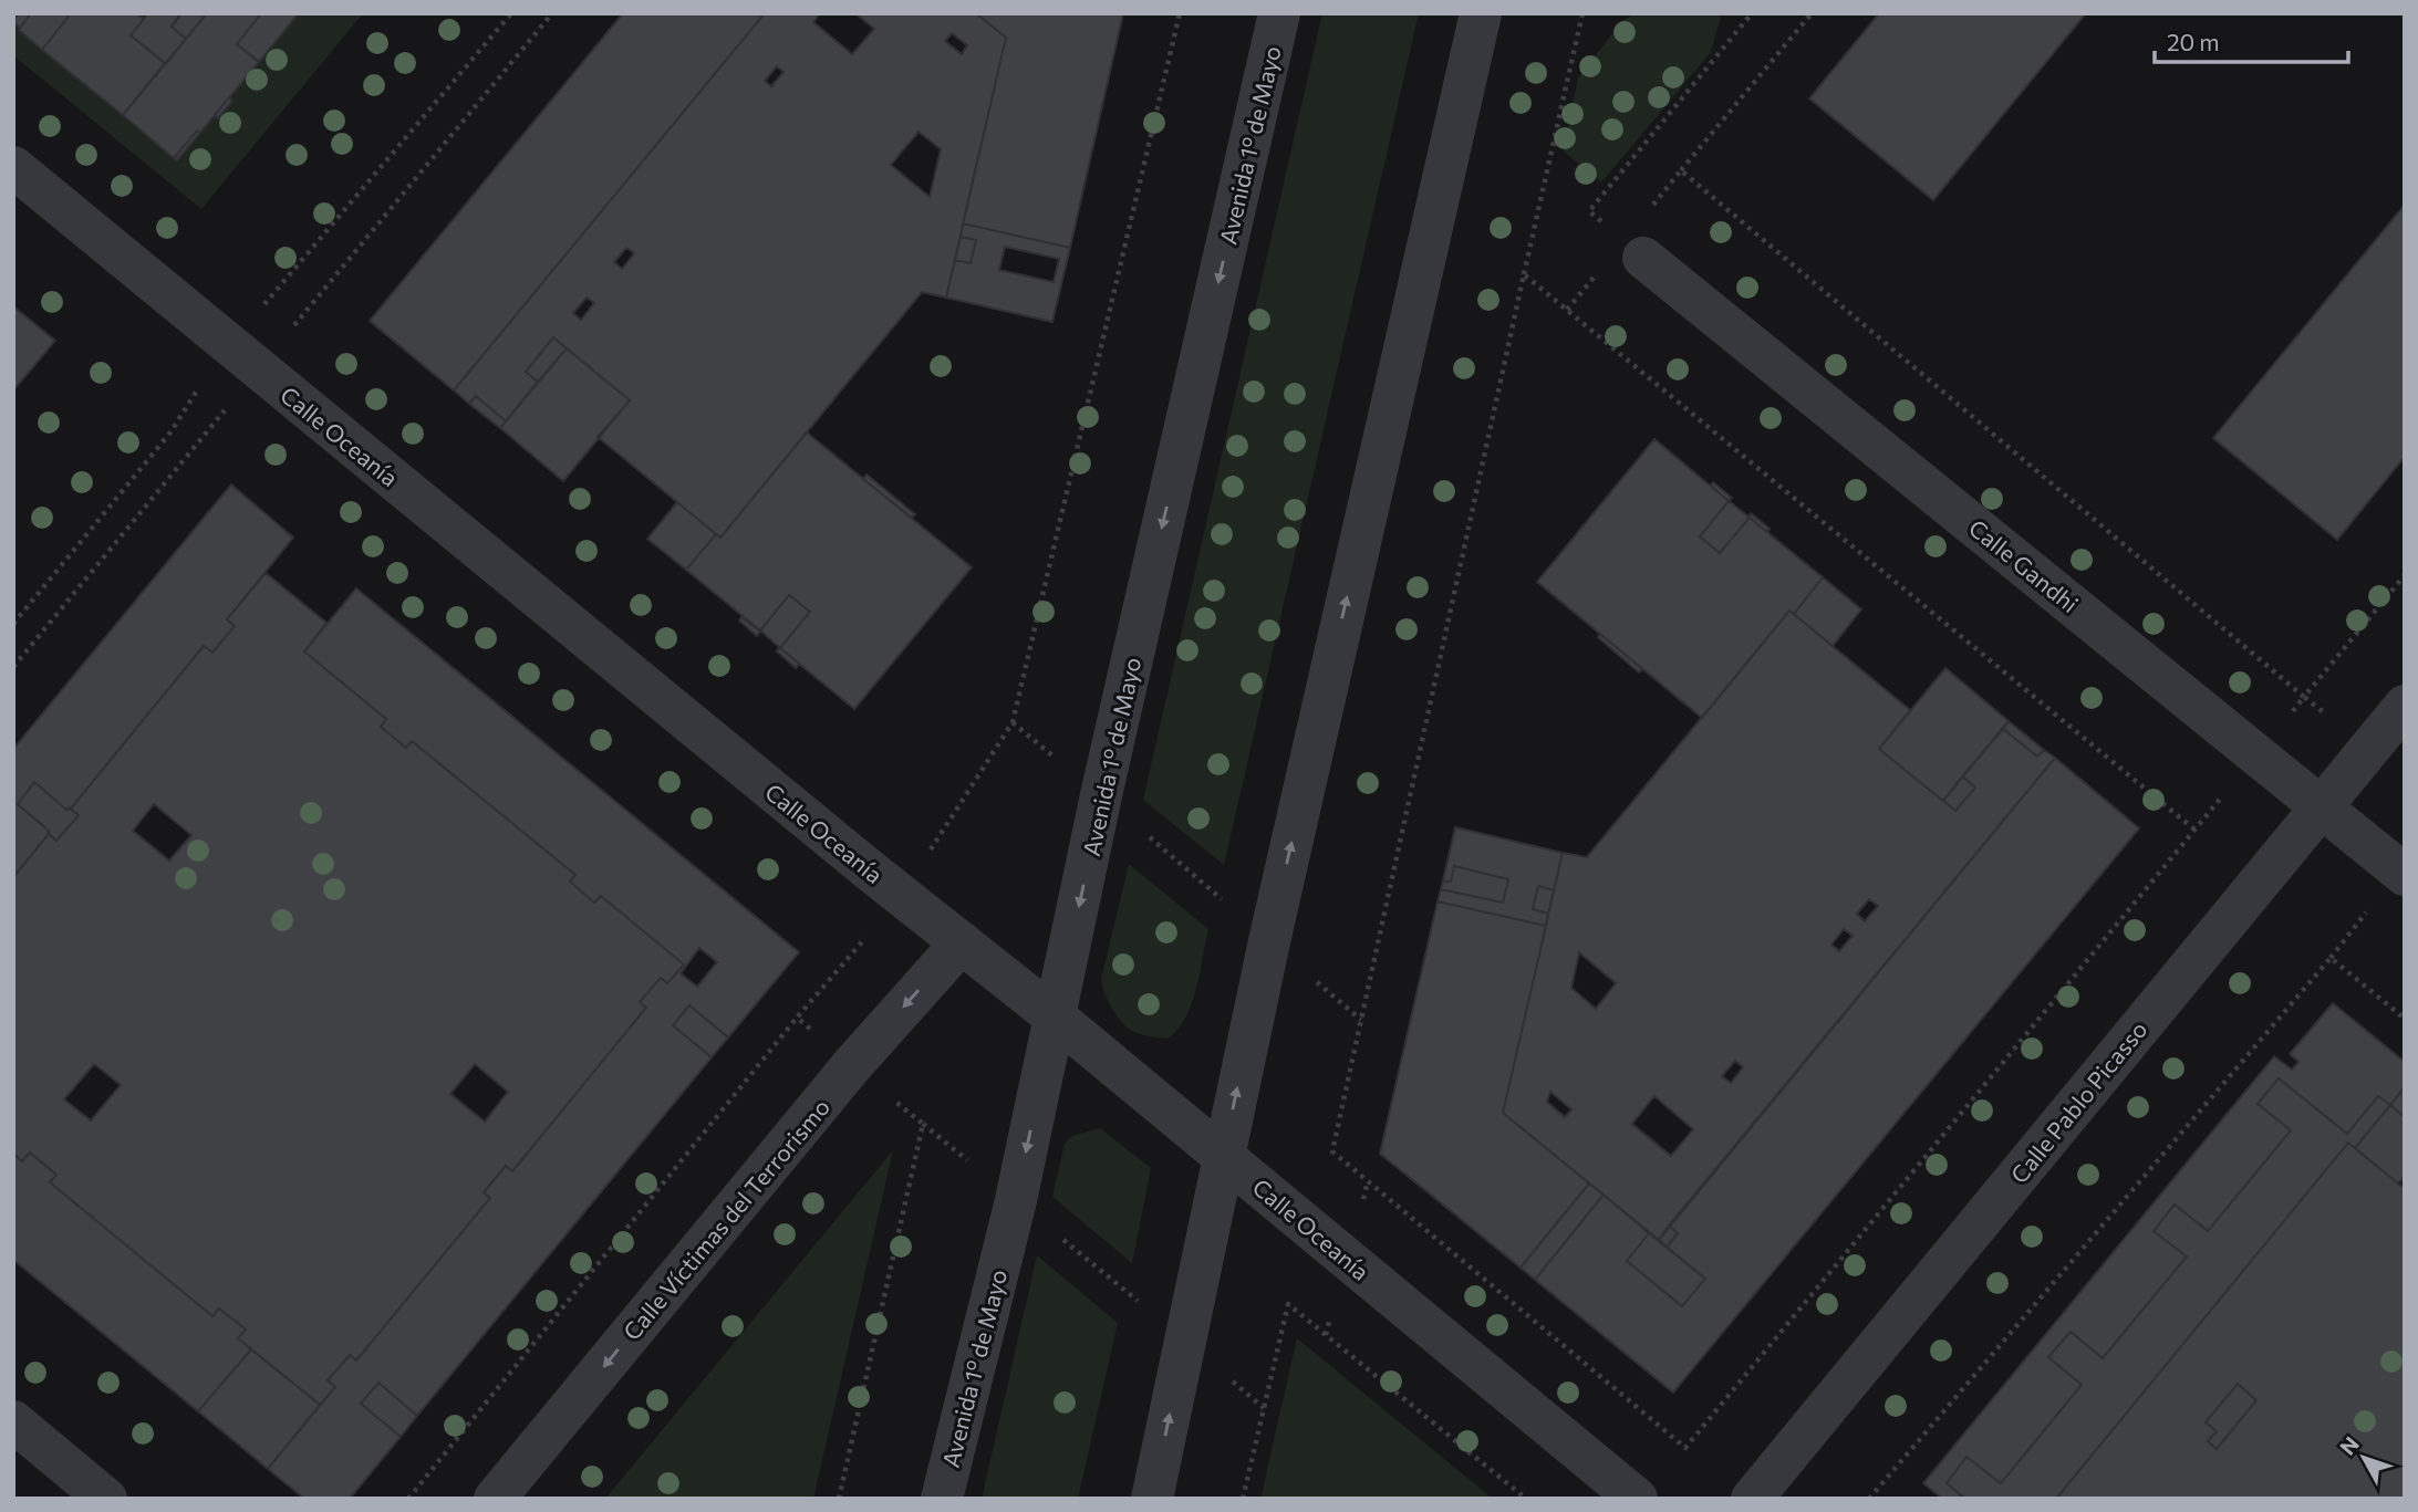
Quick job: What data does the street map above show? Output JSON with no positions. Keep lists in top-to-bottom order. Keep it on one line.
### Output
{"streets":{"street":["Avenida 1º de Mayo","Calle Oceanía","Calle Gandhi","Calle Pablo Picasso","Calle Víctimas del Terrorismo"]},"crossings":[["Avenida 1º de Mayo","Calle Oceanía"],["Calle Oceanía","Calle Víctimas del Terrorismo"],["Calle Gandhi","Calle Pablo Picasso"]],"one_way":["Calle Víctimas del Terrorismo"],"scale_bar":"20 m","north":"top left"}
